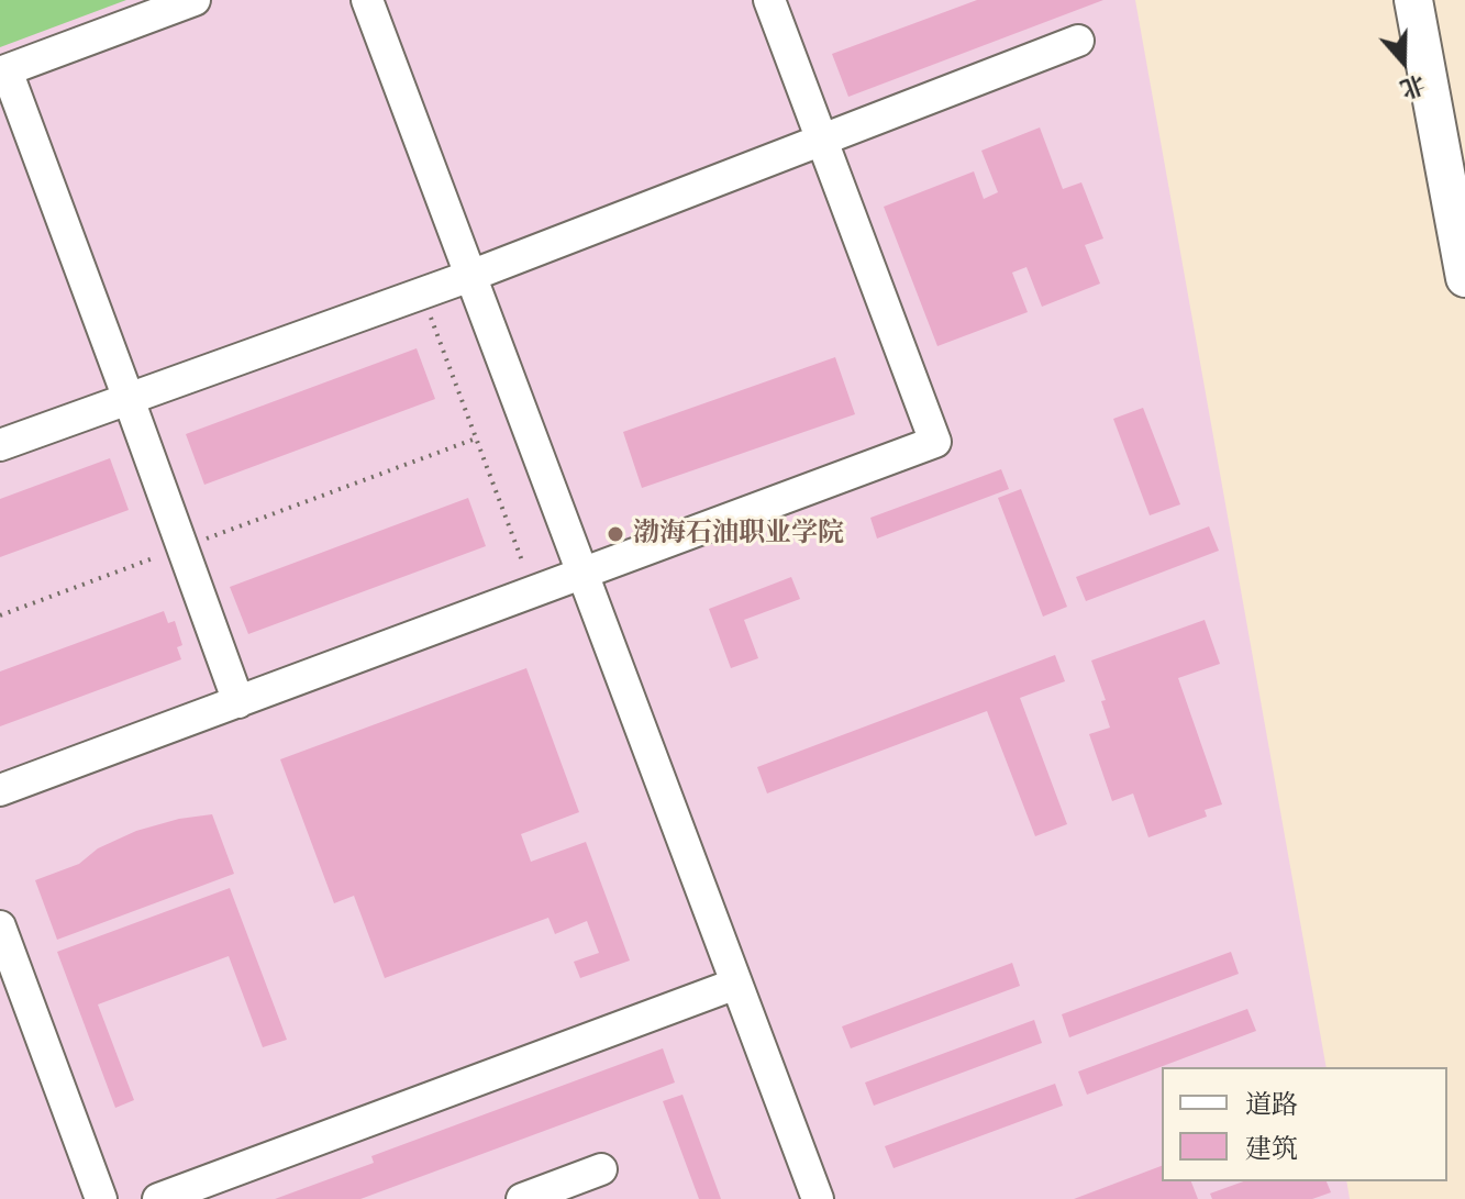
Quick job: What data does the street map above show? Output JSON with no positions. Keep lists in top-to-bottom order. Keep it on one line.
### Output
{"places":["渤海石油职业学院"],"legend":["道路","建筑"],"north":"bottom"}
